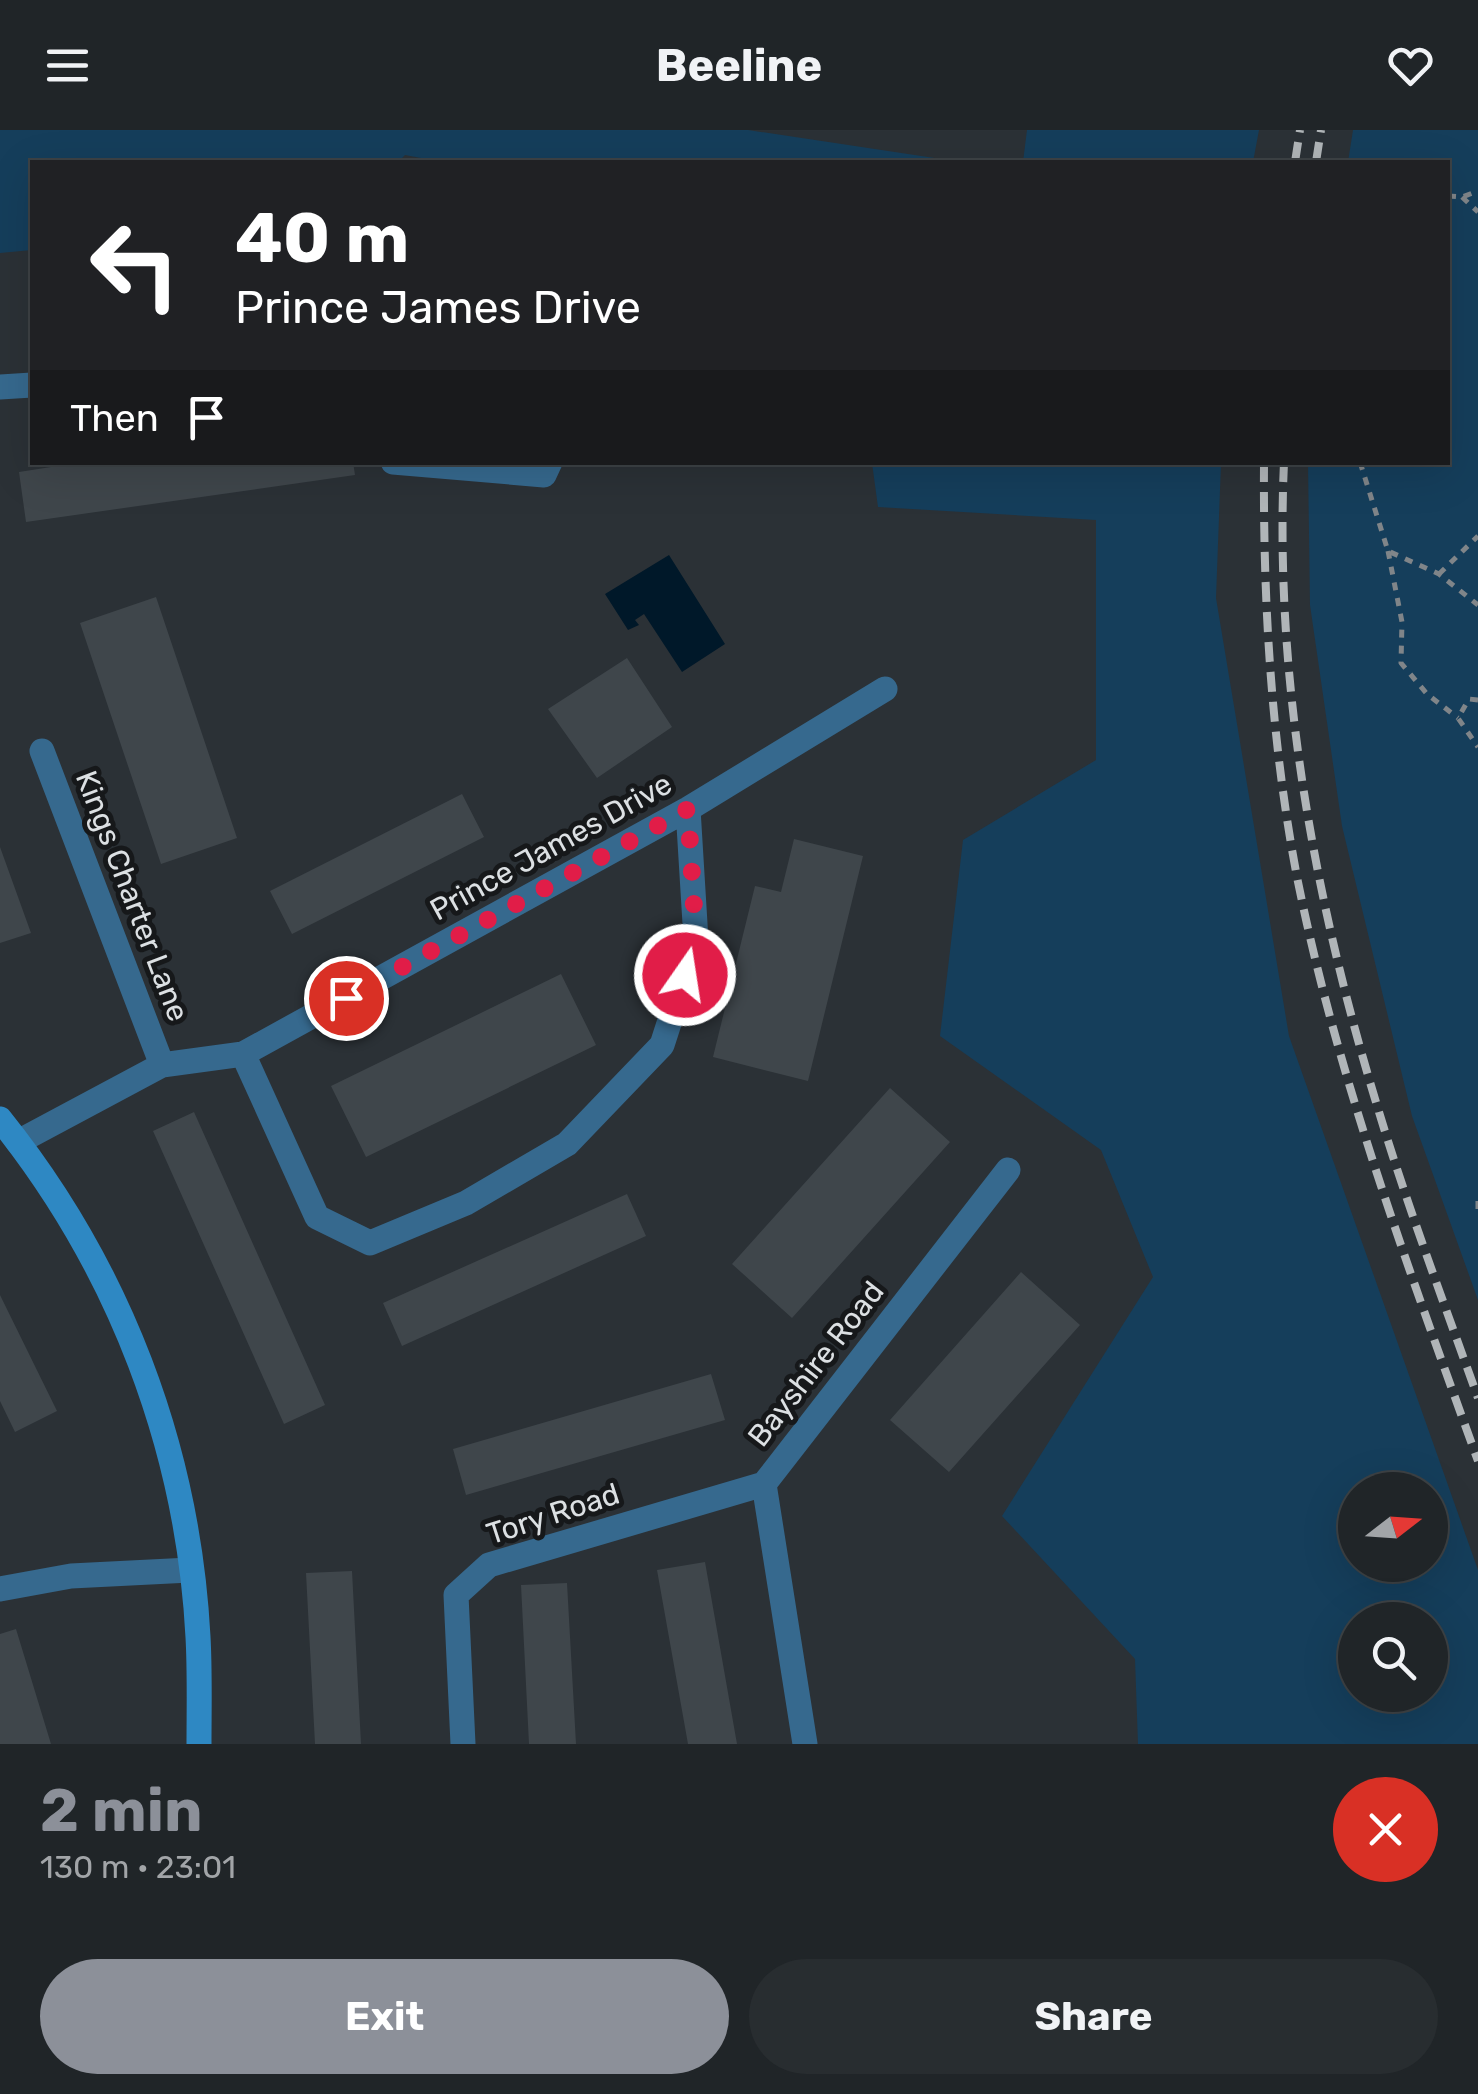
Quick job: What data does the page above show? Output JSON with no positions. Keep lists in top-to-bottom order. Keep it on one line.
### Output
{"streets":{"street":["Prince James Drive","Kings Charter Lane","Bayshire Road","Tory Road"]},"crossings":[["Bayshire Road","Tory Road"]],"north":"right","page":{"header":"Beeline","turn":["40 m","Prince James Drive"],"then":"Then","heading":["2 min","130 m · 23:01"],"buttons":["Exit","Share"]}}
